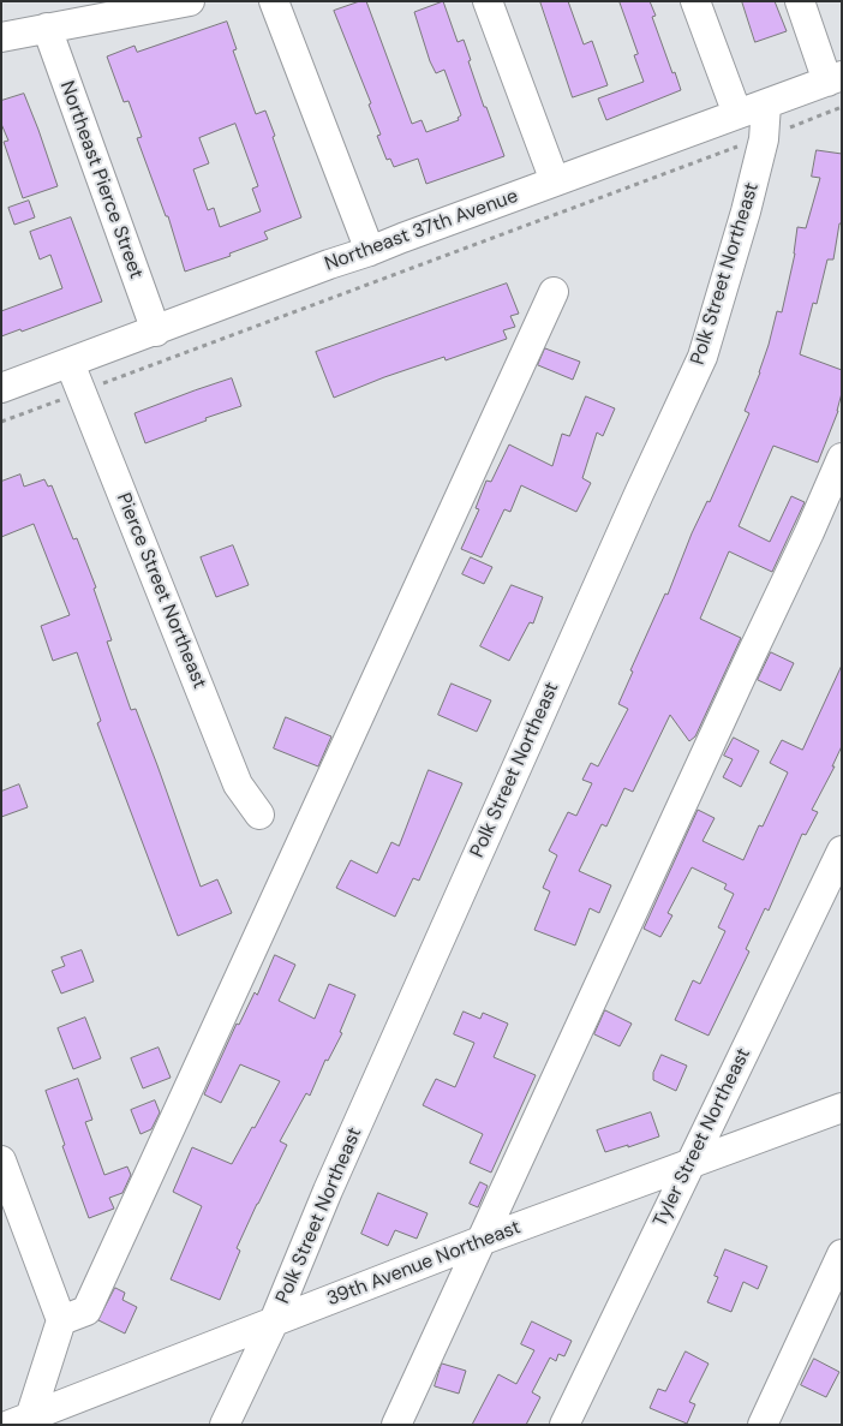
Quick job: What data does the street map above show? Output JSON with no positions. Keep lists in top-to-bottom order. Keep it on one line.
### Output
{"streets":{"street":["Northeast Pierce Street","Northeast 37th Avenue","Polk Street Northeast","Pierce Street Northeast","Tyler Street Northeast","39th Avenue Northeast"]},"crossings":[["Northeast Pierce Street","Northeast 37th Avenue"],["Northeast 37th Avenue","Polk Street Northeast"],["Northeast 37th Avenue","Pierce Street Northeast"],["Polk Street Northeast","39th Avenue Northeast"],["Tyler Street Northeast","39th Avenue Northeast"]]}
